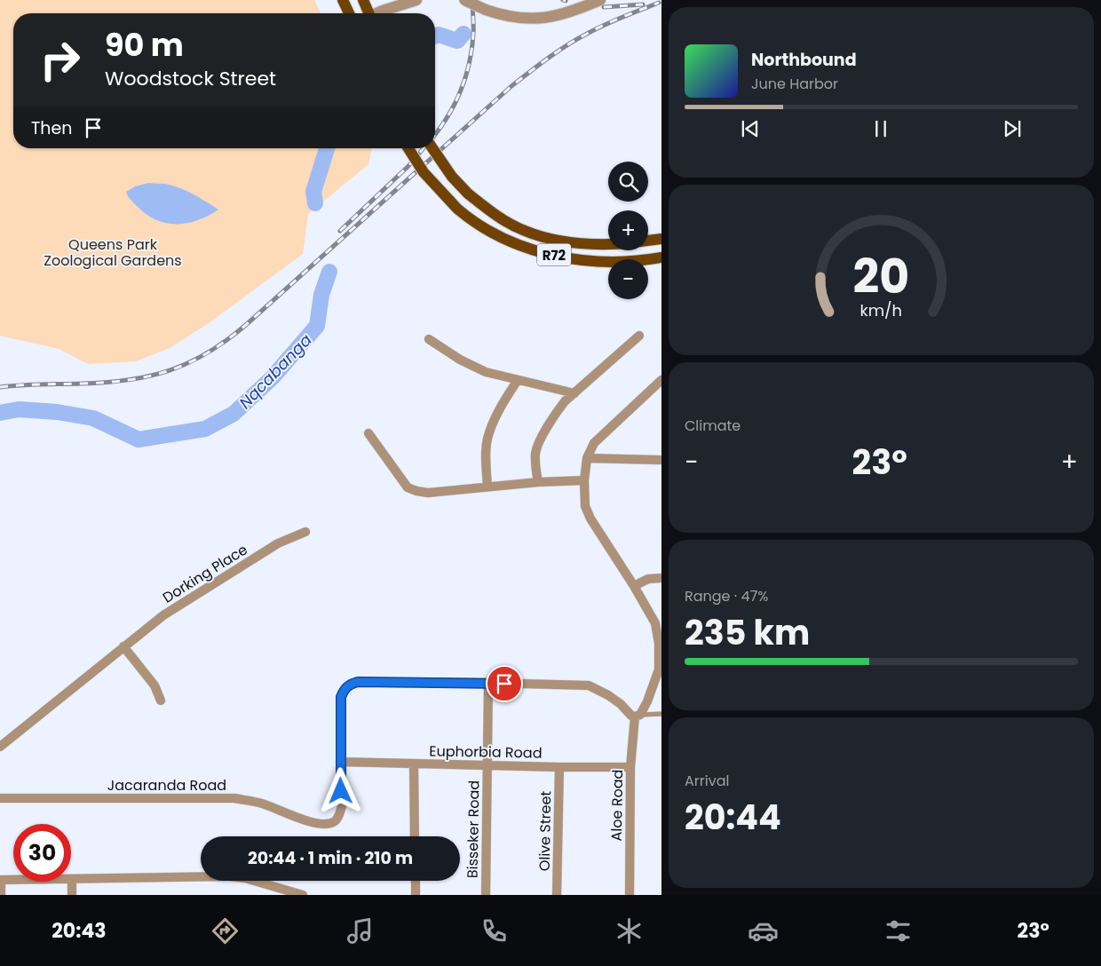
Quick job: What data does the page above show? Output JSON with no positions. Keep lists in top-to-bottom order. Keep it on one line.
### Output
{"streets":{"main road":["R72"],"street":["Dorking Place","Euphorbia Road","Jacaranda Road","Aloe Road","Bisseker Road","Olive Street"]},"crossings":[["Euphorbia Road","Jacaranda Road"],["Euphorbia Road","Aloe Road"],["Euphorbia Road","Bisseker Road"],["Euphorbia Road","Olive Street"]],"water":["Nqcabanga"],"parks":["Queens Park Zoological Gardens"],"page":{"turn":["90 m","Woodstock Street"],"song":["Northbound","June Harbor"],"then":"Then","map_buttons":["+","−"],"tile":["Climate",["Range · 47%","235 km"],["Arrival","20:44"]],"heat":["−","23°","+"],"limit":"30","trip":"20:44 · 1 min · 210 m","tabs":["20:43","23°"],"gauge":["20","km/h"]}}
